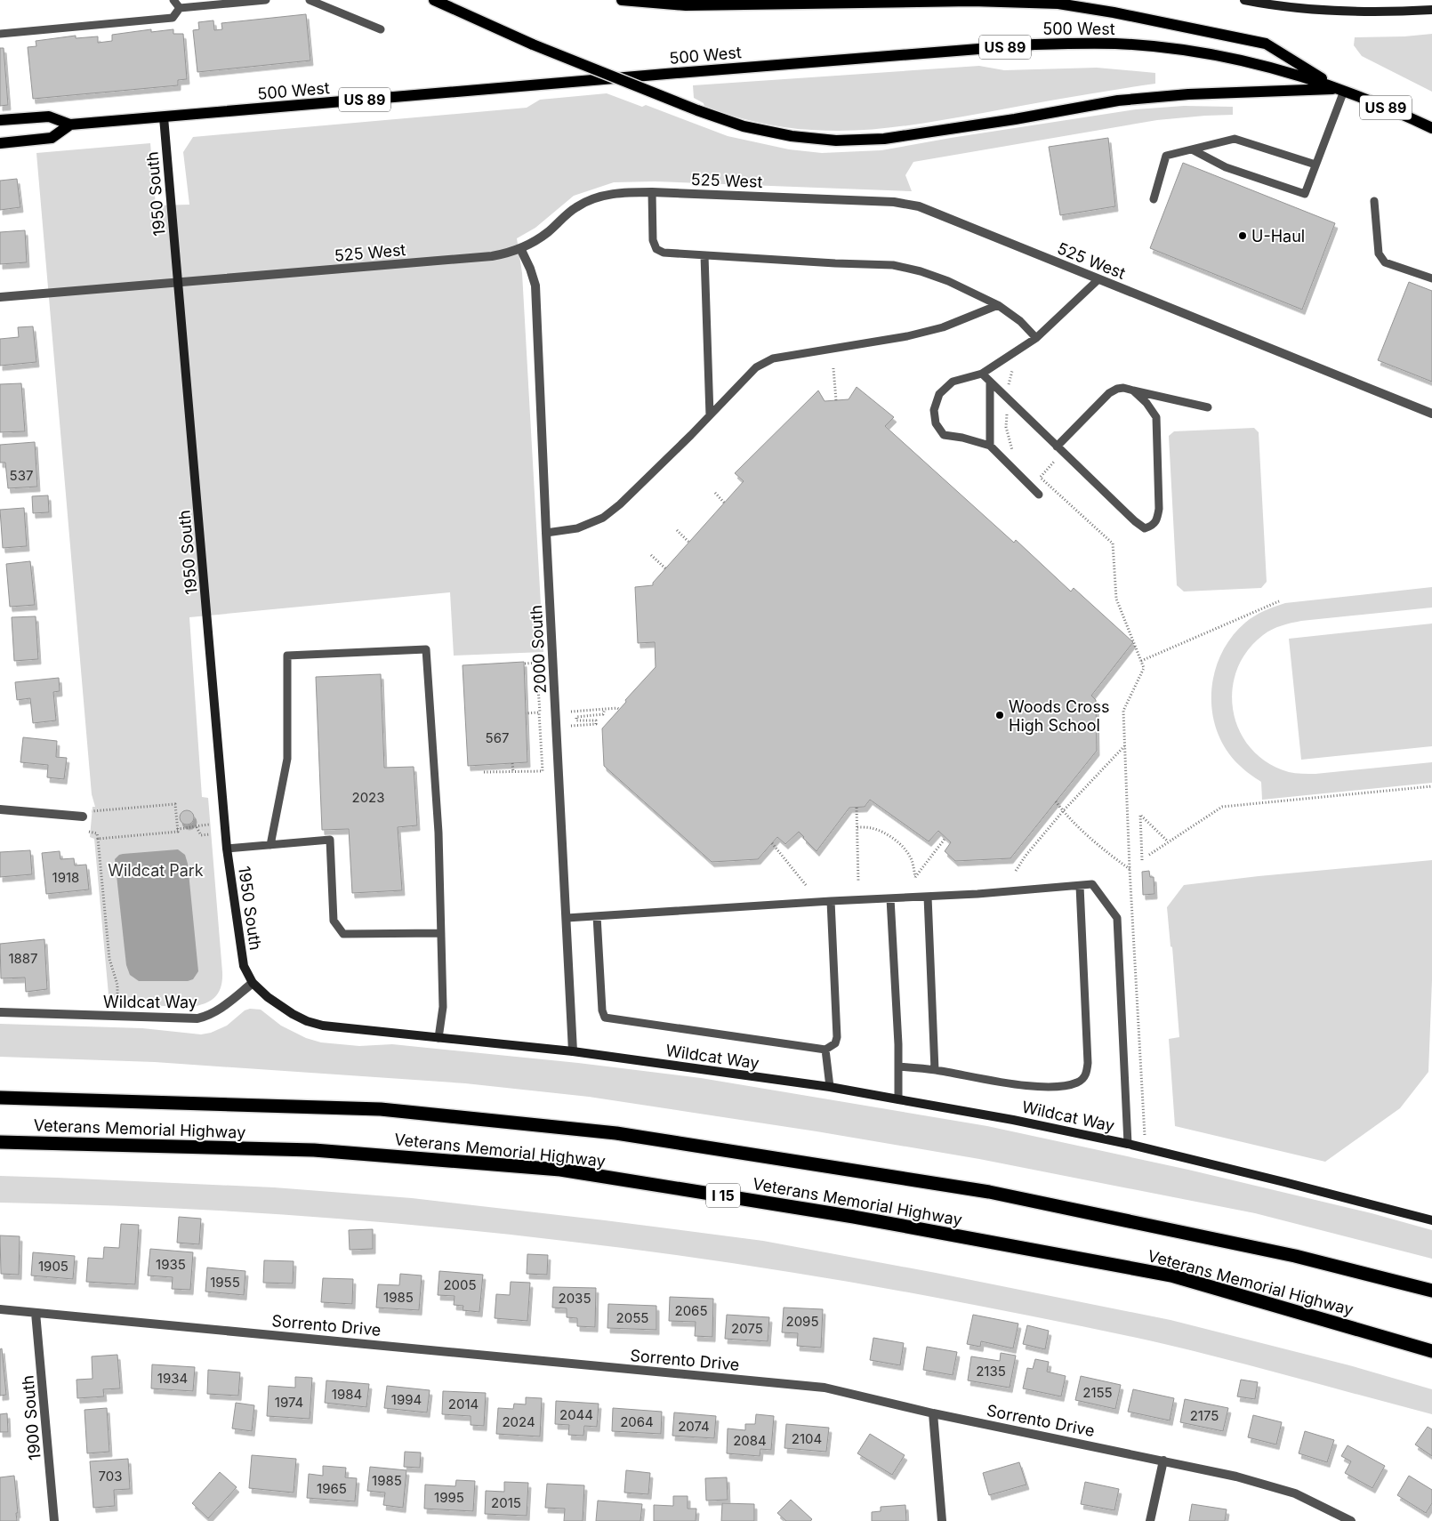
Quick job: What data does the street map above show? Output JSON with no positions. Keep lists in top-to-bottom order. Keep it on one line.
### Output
{"streets":{"highway":["Veterans Memorial Highway","I 15"],"main road":["500 West","US 89"],"street":["525 West","1950 South","2000 South","Wildcat Way","Sorrento Drive","1900 South"]},"crossings":[["500 West","US 89"],["500 West","1950 South"],["525 West","1950 South"],["525 West","2000 South"],["1950 South","Wildcat Way"],["2000 South","Wildcat Way"],["Sorrento Drive","1900 South"]],"parks":["Wildcat Park"],"places":["U-Haul","Woods Cross High School"],"house_numbers":["537","567","2023","1918","1887","1935","1905","1955","2005","1985","2035","2065","2055","2095","2075","2135","1934","2155","1984","1994","1974","2014","2044","2175","2024","2064","2074","2104","2084","703","1985","1965","1995","2015"]}
